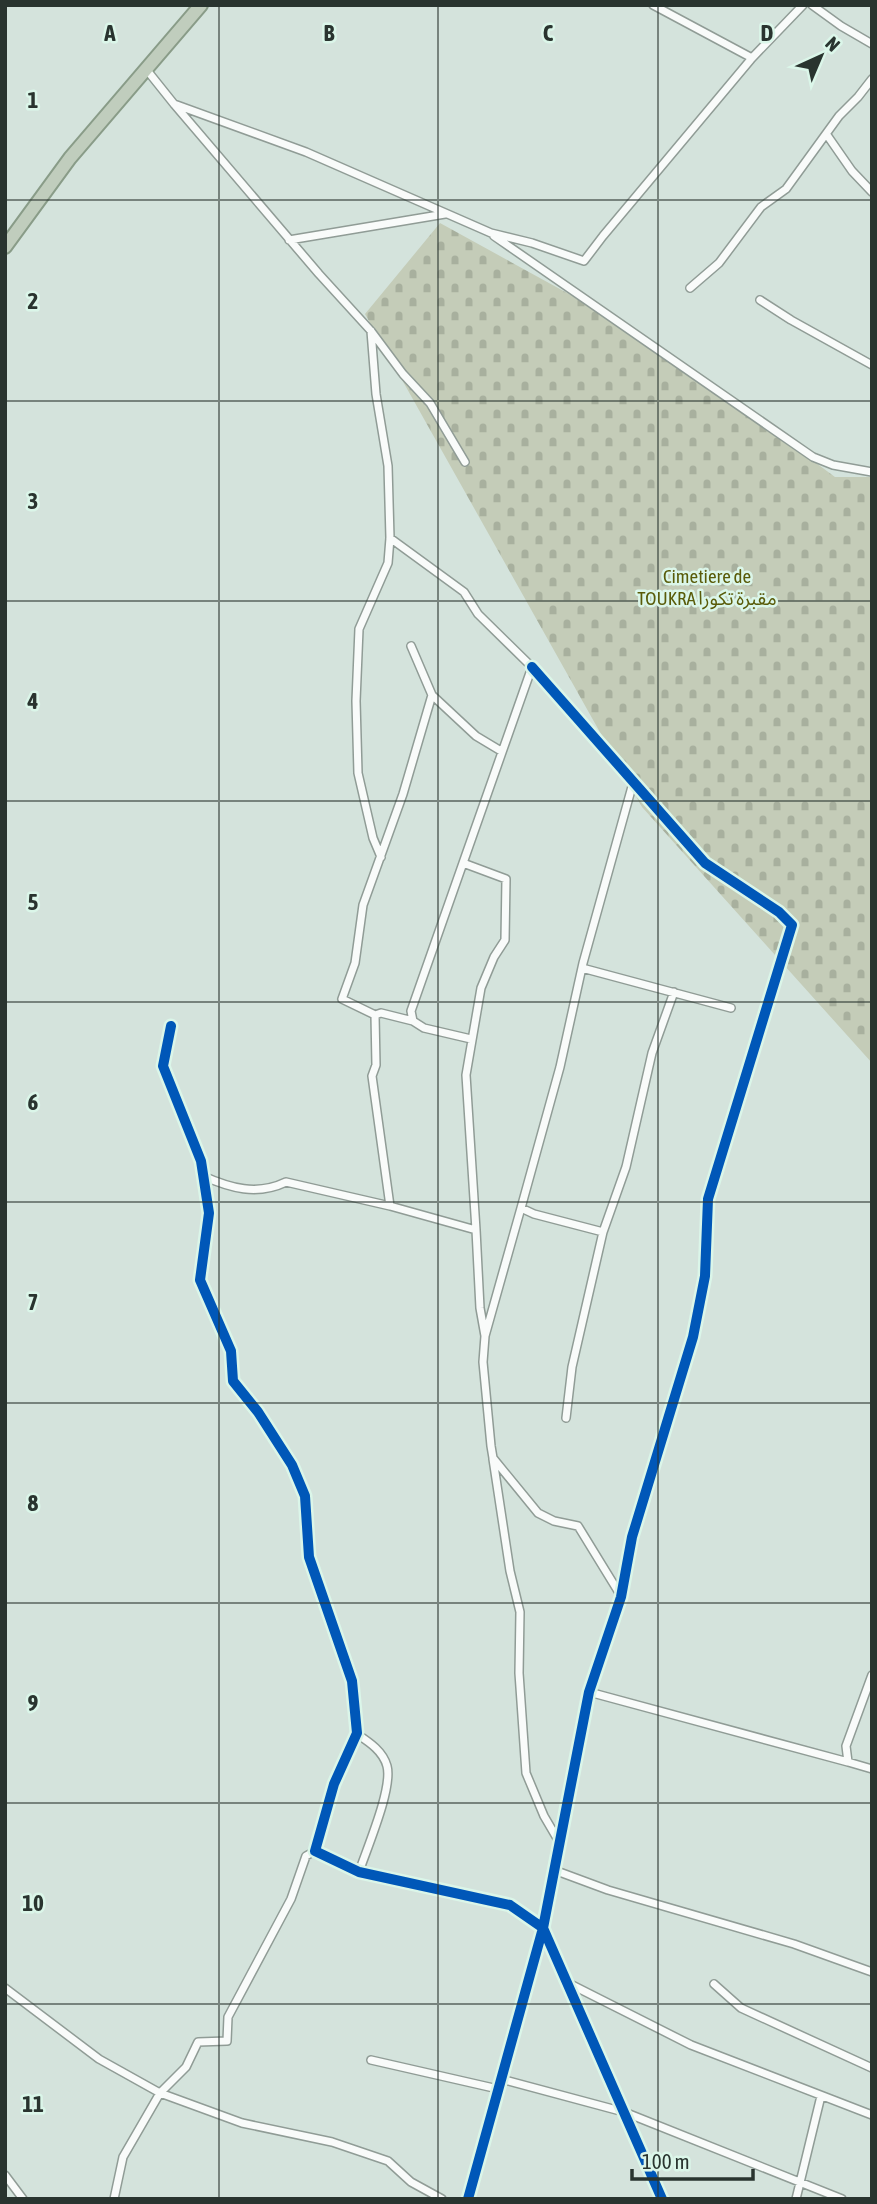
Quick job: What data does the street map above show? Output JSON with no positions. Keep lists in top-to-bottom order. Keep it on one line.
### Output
{"parks":["Cimetiere de TOUKRA مقبرة تكورا"],"scale_bar":"100 m","north":"top right","grid":{"columns":["A","B","C","D"],"rows":["1","2","3","4","5","6","7","8","9","10","11"]}}
